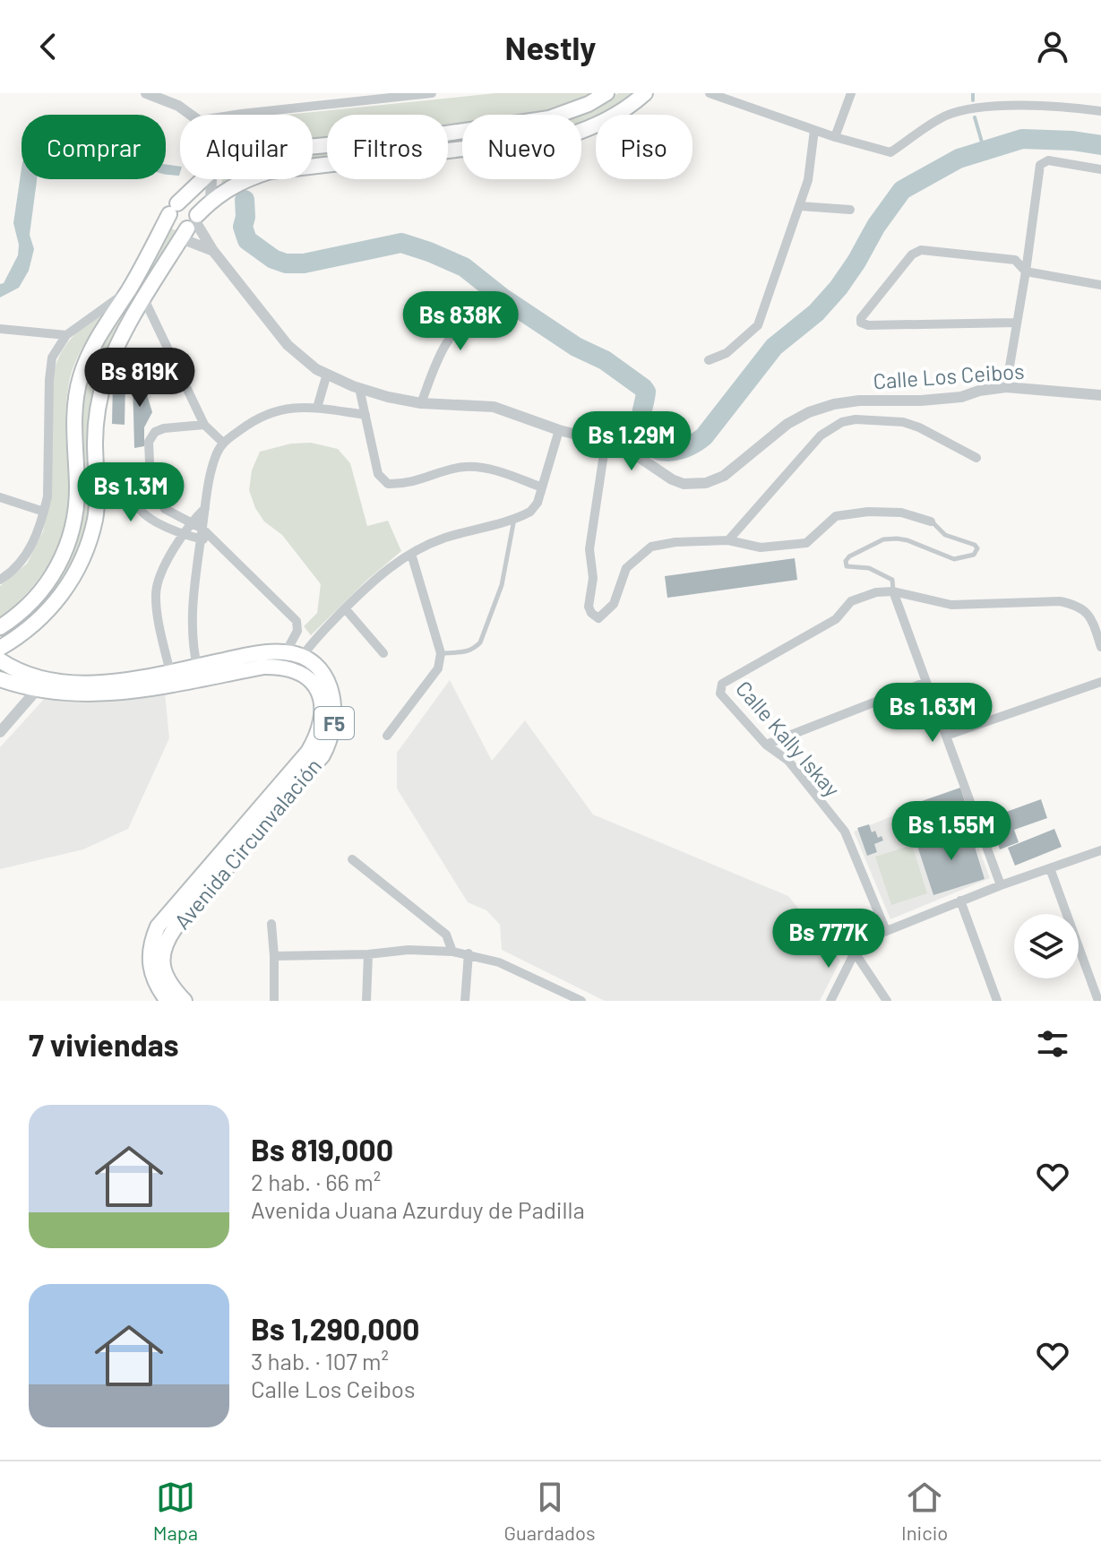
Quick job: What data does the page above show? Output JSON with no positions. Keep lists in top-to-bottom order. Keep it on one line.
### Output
{"streets":{"highway":["F5","Avenida Circunvalación"],"street":["Calle Los Ceibos","Calle Kally Iskay"]},"page":{"header":"Nestly","chip":["Comprar","Alquilar","Filtros","Nuevo","Piso"],"price":["Bs 838K","Bs 819K","Bs 1.29M","Bs 1.3M","Bs 1.63M","Bs 1.55M","Bs 777K"],"heading":"7 viviendas","list":[{"name":"Bs 819,000","note":"2 hab. · 66 m² · Avenida Juana Azurduy de Padilla"},{"name":"Bs 1,290,000","note":"3 hab. · 107 m² · Calle Los Ceibos"}],"tabs":["Mapa","Guardados","Inicio"]}}
